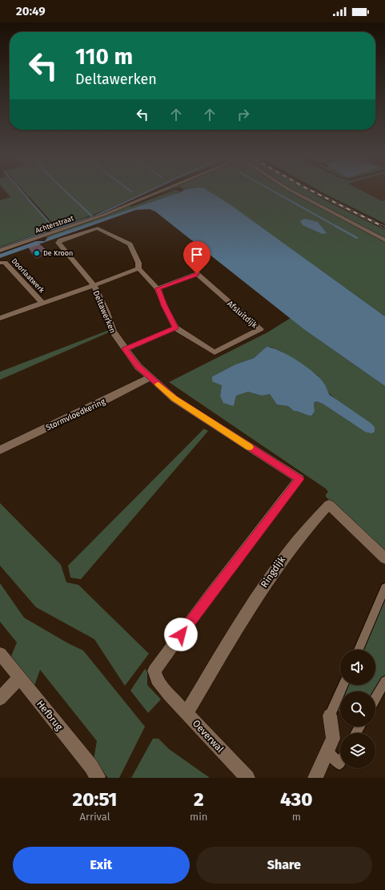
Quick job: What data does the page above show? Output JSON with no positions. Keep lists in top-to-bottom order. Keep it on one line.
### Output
{"streets":{"street":["Achterstraat","Doorlaatwerk","Deltawerken","Afsluitdijk","Stormvloedkering","Ringdijk","Hefbrug","Oeverwal"]},"crossings":[["Doorlaatwerk","Deltawerken"],["Deltawerken","Stormvloedkering"],["Deltawerken","Oeverwal"],["Ringdijk","Oeverwal"]],"places":["De Kroon"],"page":{"status":"20:49","turn":["110 m","Deltawerken"],"eta":["20:51","Arrival","2","min","430","m"],"buttons":["Exit","Share"]}}
